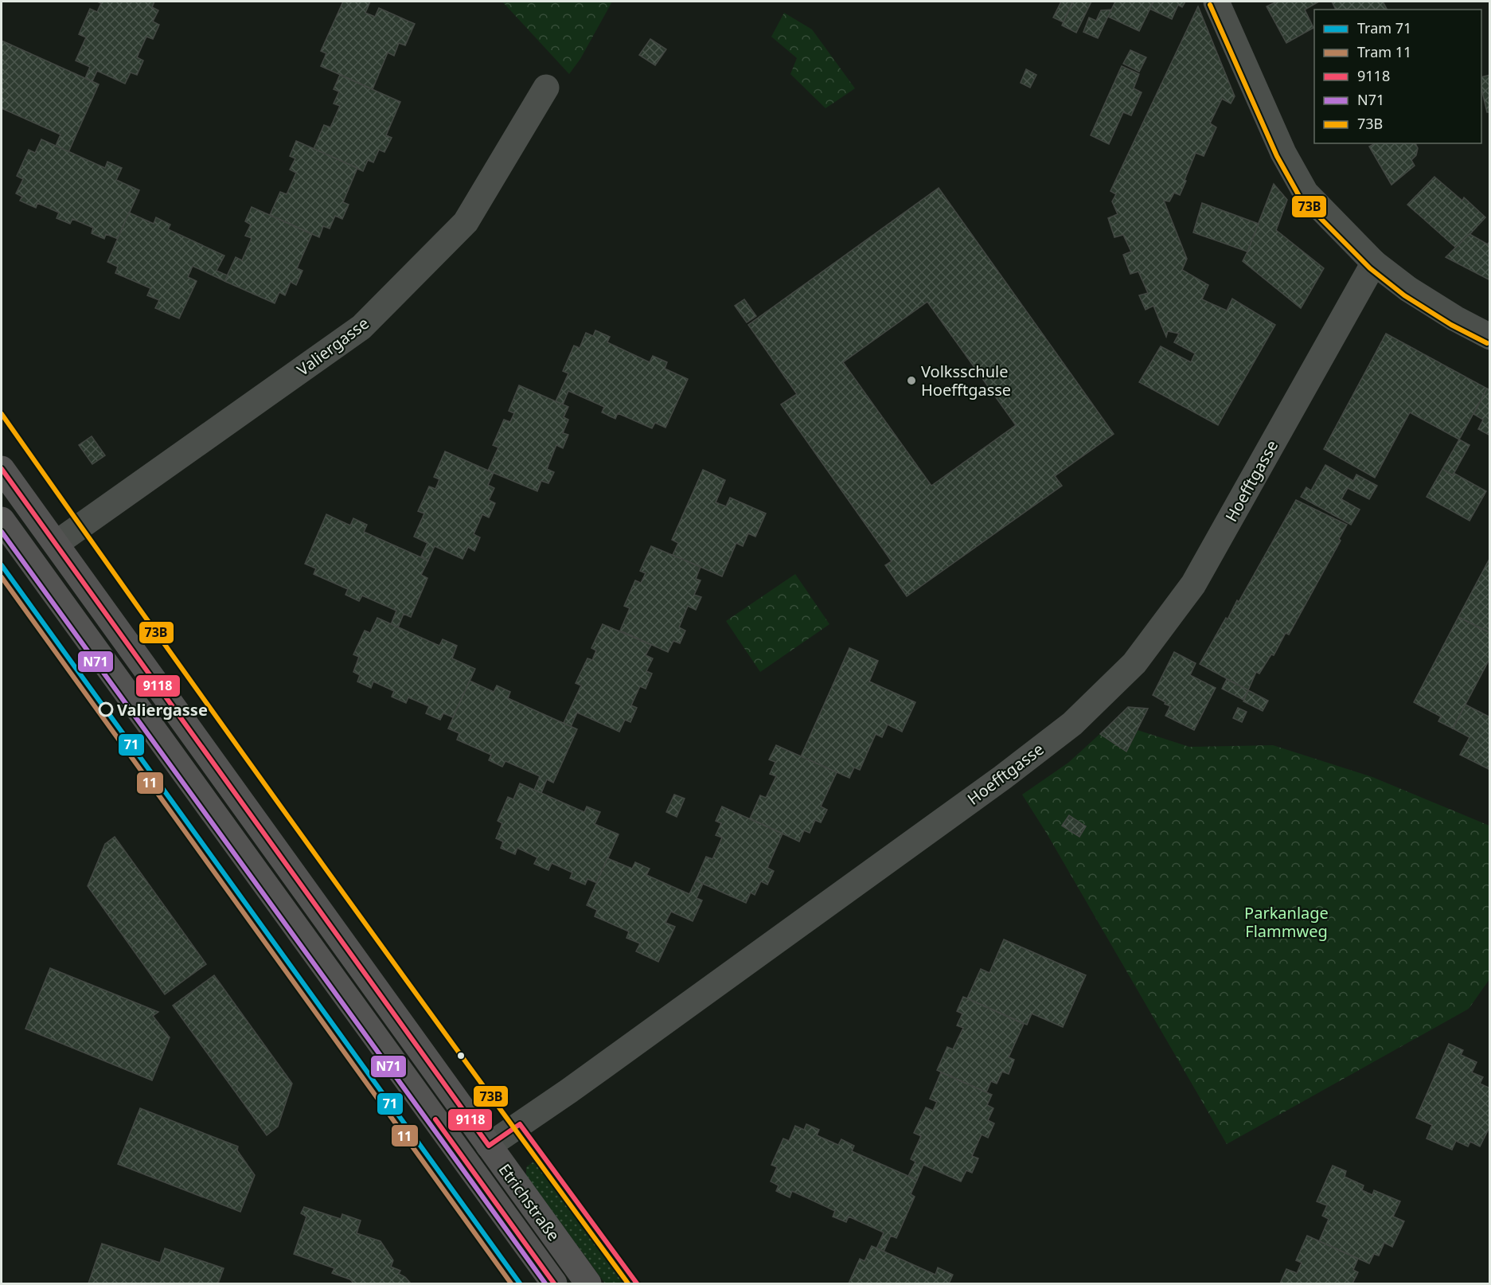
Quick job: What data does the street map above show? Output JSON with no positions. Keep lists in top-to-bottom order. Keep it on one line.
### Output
{"streets":{"main road":["Etrichstraße"],"street":["Valiergasse","Hoefftgasse"]},"crossings":[["Valiergasse","Etrichstraße"],["Hoefftgasse","Etrichstraße"]],"parks":["Parkanlage Flammweg"],"places":["Volksschule Hoefftgasse","Valiergasse"],"lines":["transit line 73B","transit line 9118","transit line N71","tram line 71","tram line 11"],"legend":["Tram 71","Tram 11","9118","N71","73B"]}
